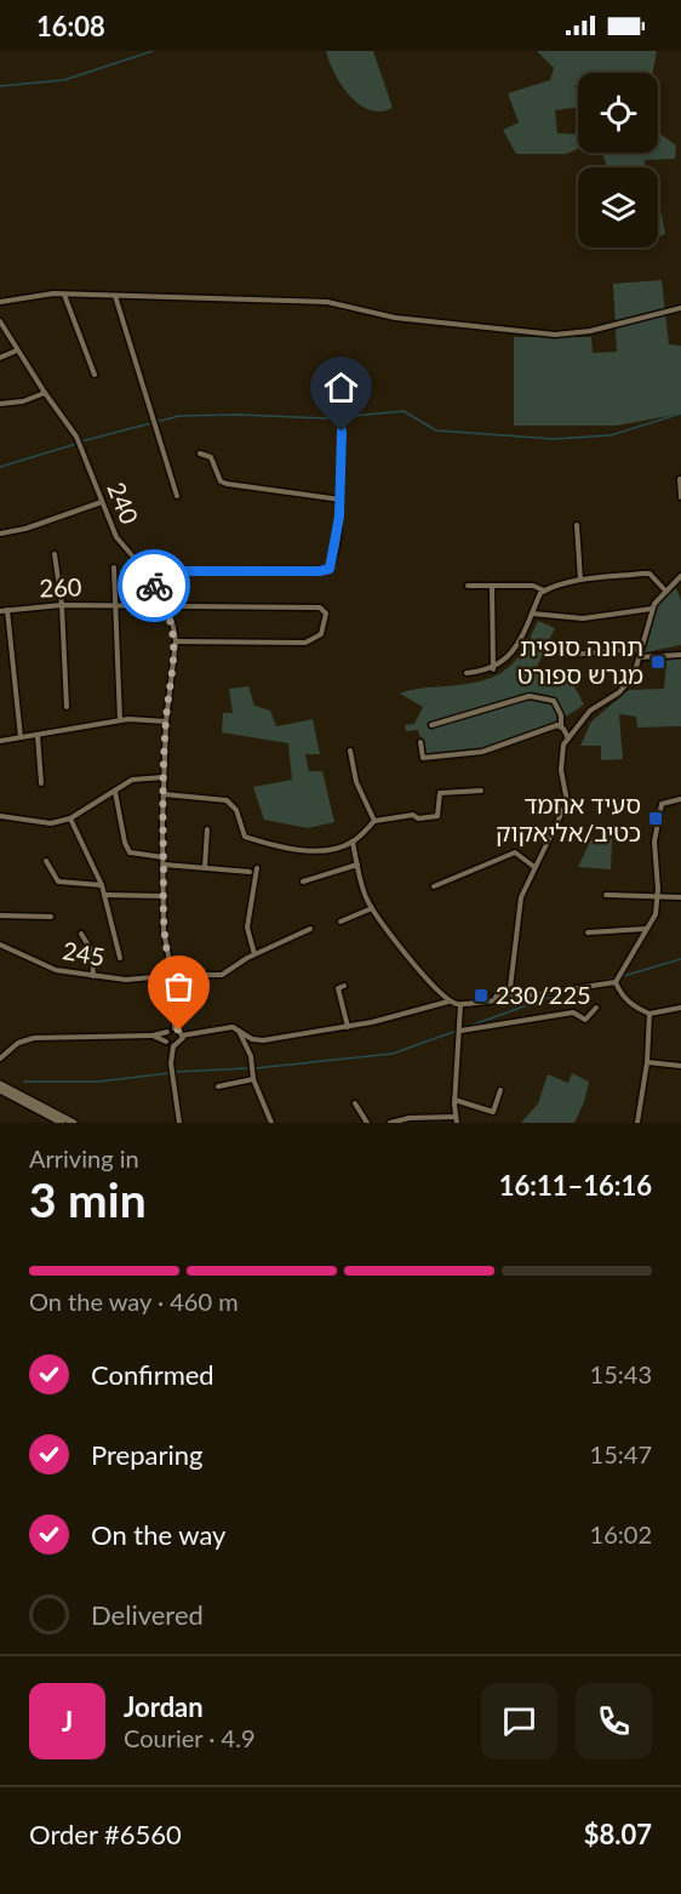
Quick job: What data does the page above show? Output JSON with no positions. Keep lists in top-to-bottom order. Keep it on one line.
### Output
{"streets":{"street":["240","260","245"]},"crossings":[["240","260"],["240","245"]],"places":{"transit":["תחנה סופית מגרש ספורט","סעיד אחמד כטיב/אליאקוק","230/225"]},"page":{"status":"16:08","heading":["3 min","Arriving in","16:11–16:16"],"panel":["Jordan","Courier · 4.9","Order #6560","$8.07"],"bar":"On the way · 460 m","list":[["Confirmed","15:43"],["Preparing","15:47"],["On the way","16:02"],"Delivered"],"round":"J"}}
